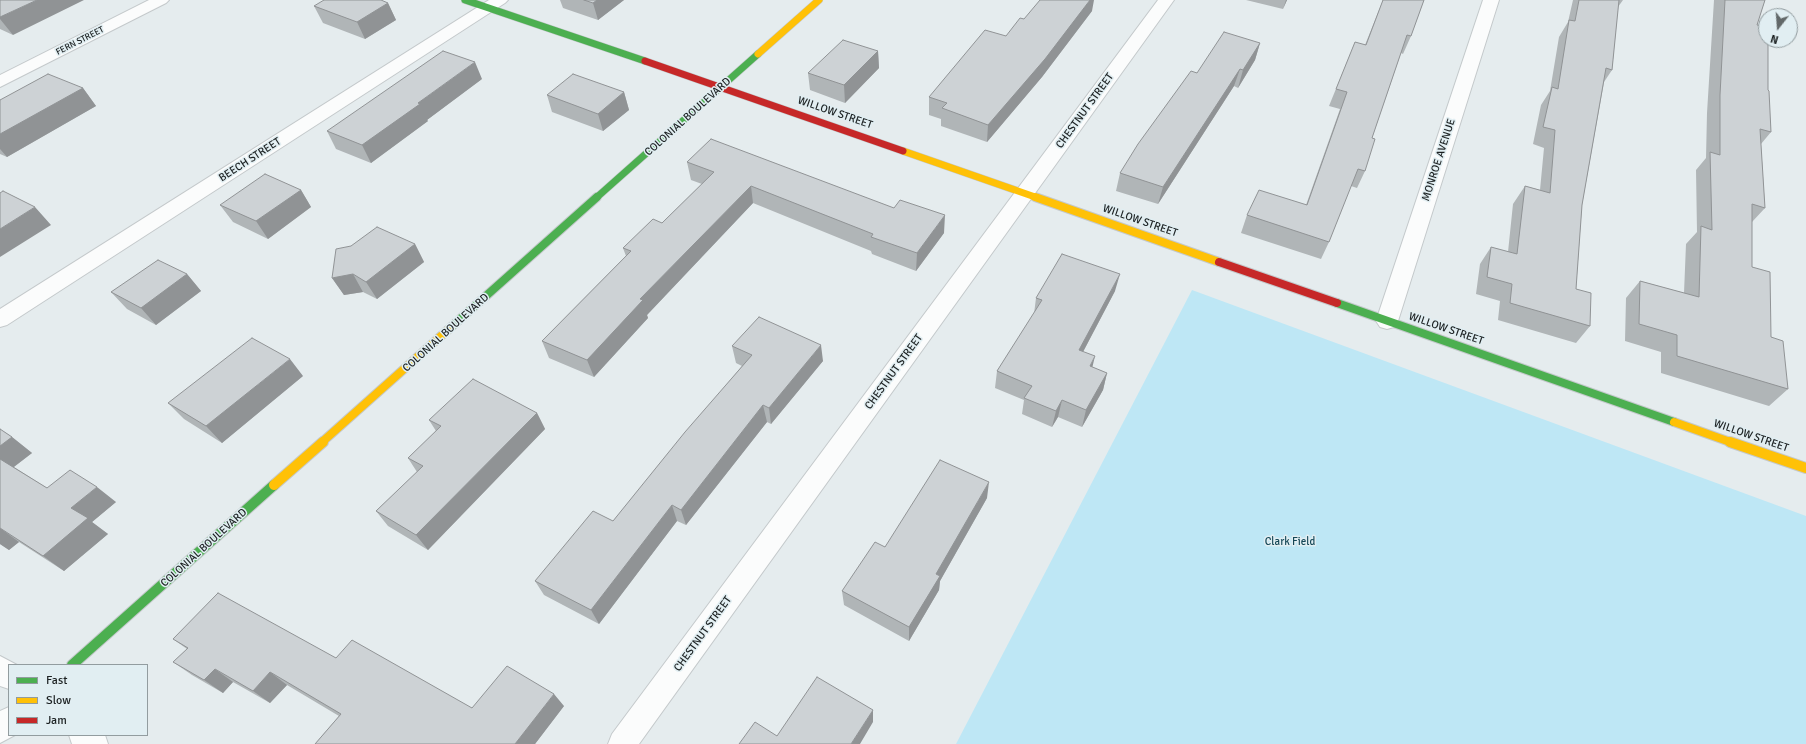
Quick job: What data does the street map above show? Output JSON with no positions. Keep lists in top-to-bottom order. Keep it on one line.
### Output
{"streets":{"street":["FERN STREET","CHESTNUT STREET","WILLOW STREET","COLONIAL BOULEVARD","BEECH STREET","MONROE AVENUE"]},"crossings":[["CHESTNUT STREET","WILLOW STREET"],["WILLOW STREET","COLONIAL BOULEVARD"],["WILLOW STREET","BEECH STREET"],["WILLOW STREET","MONROE AVENUE"]],"parks":["Clark Field"],"legend":["Fast","Slow","Jam"],"north":"bottom"}
